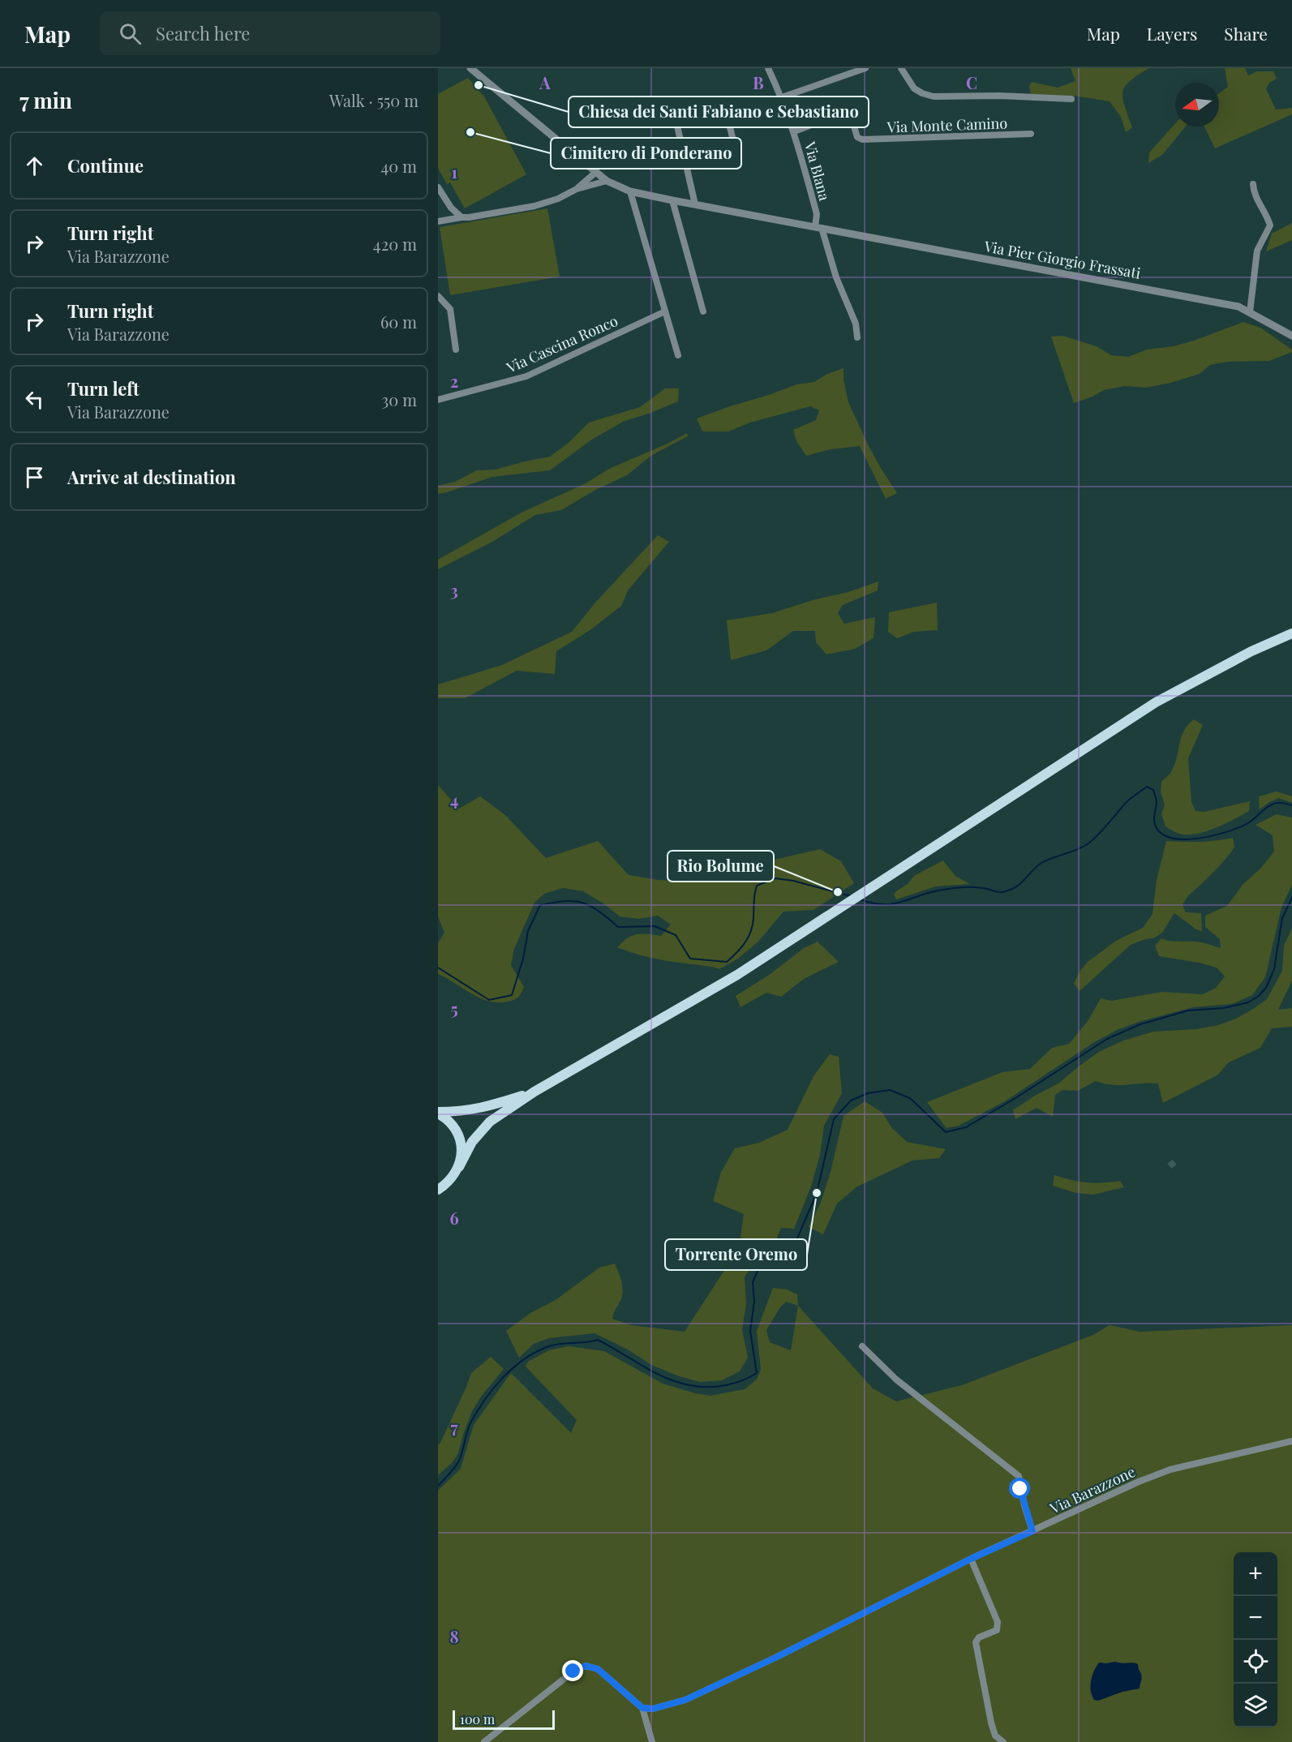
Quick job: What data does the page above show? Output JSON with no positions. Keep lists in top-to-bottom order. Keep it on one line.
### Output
{"streets":{"street":["Via Monte Camino","Via Blana","Via Pier Giorgio Frassati","Via Cascina Ronco","Via Barazzone"]},"crossings":[["Via Monte Camino","Via Blana"],["Via Blana","Via Pier Giorgio Frassati"]],"places":["Chiesa dei Santi Fabiano e Sebastiano","Cimitero di Ponderano","Rio Bolume","Torrente Oremo"],"scale_bar":"100 m","north":"left","page":{"header":"Map","search":"Search here","nav":["Map","Layers","Share"],"heading":["7 min","Walk · 550 m"],"list":[["Continue","40 m"],["Turn right","Via Barazzone","420 m"],["Turn right","Via Barazzone","60 m"],["Turn left","Via Barazzone","30 m"],"Arrive at destination"],"map_buttons":["+","−"],"scale":"100 m"},"grid":{"columns":["A","B","C"],"rows":["1","2","3","4","5","6","7","8"]}}
